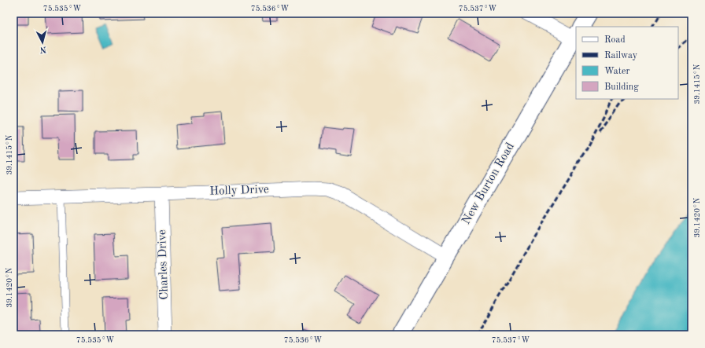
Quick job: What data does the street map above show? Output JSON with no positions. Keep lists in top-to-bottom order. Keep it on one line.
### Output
{"streets":{"street":["New Burton Road","Holly Drive","Charles Drive"]},"crossings":[["New Burton Road","Holly Drive"],["Holly Drive","Charles Drive"]],"legend":["Road","Railway","Water","Building"],"north":"bottom","coordinates":["75.535°W","75.536°W","75.537°W","39.1415°N","39.1420°N"]}
